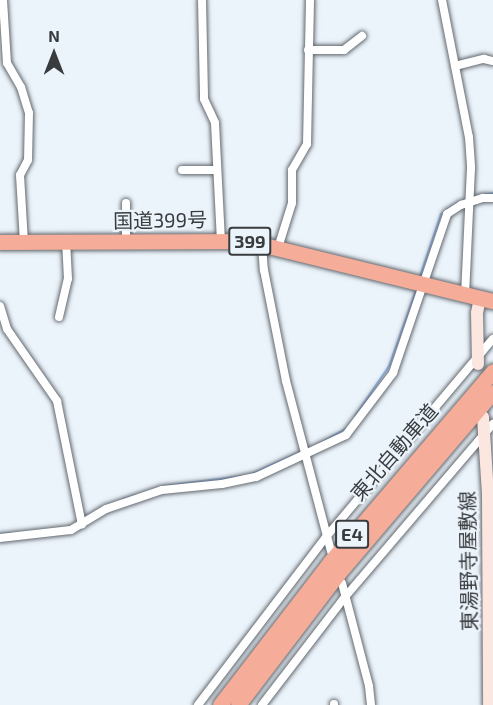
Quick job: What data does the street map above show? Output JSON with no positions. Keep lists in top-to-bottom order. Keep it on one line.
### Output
{"streets":{"highway":["国道399号","399","東北自動車道","E4"],"main road":["東湯野寺屋敷線"]},"north":"top"}
